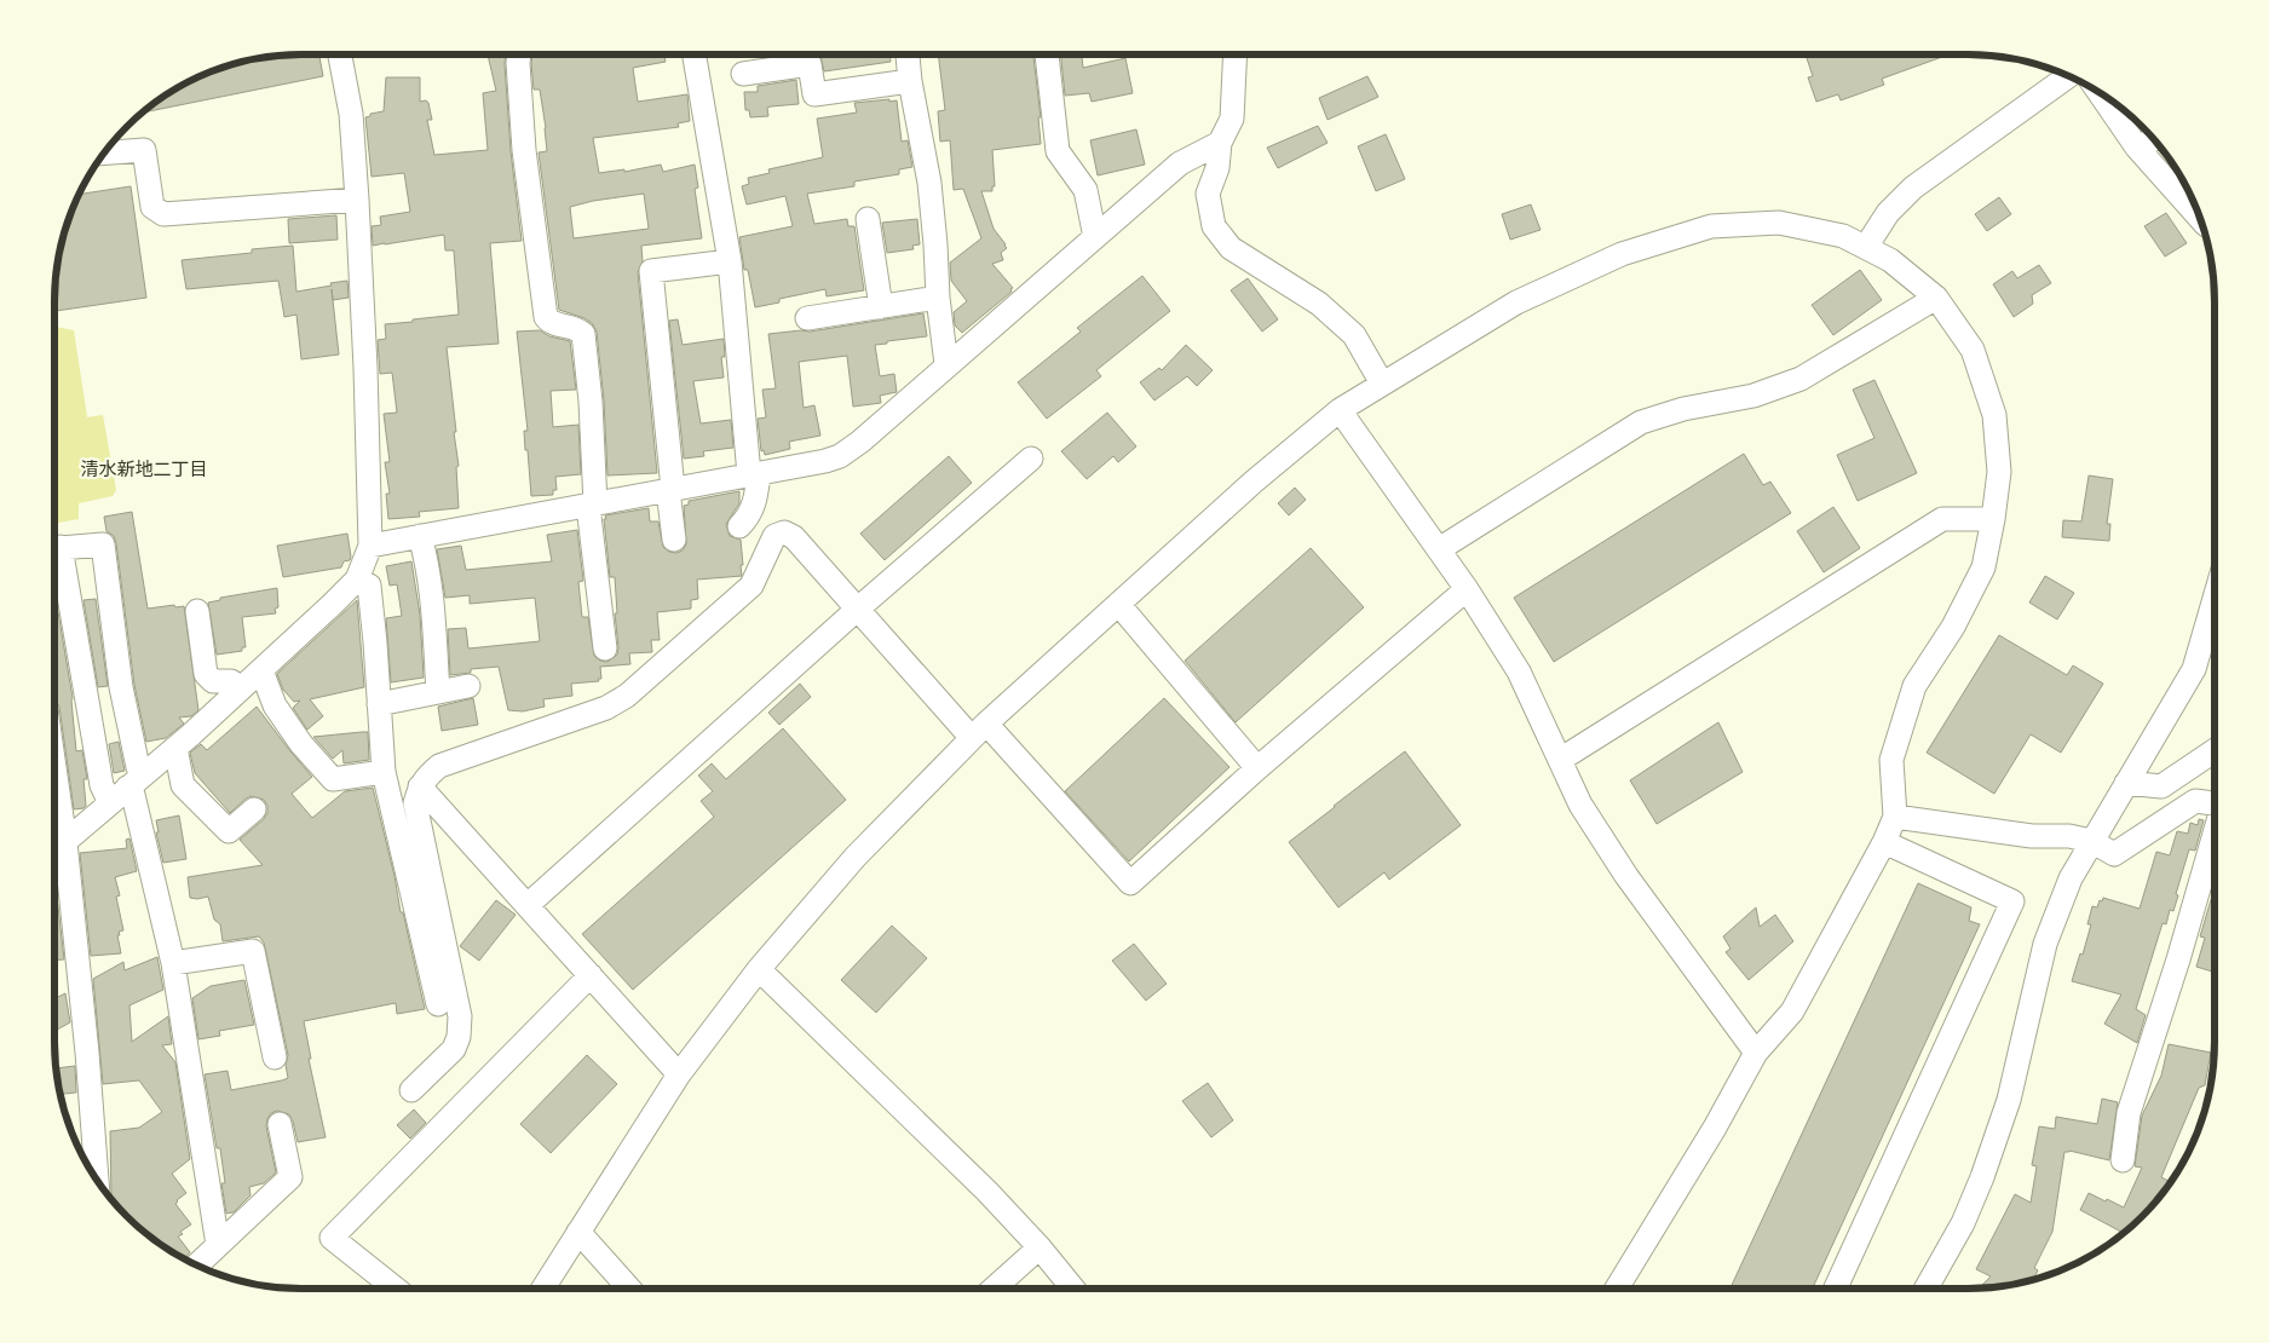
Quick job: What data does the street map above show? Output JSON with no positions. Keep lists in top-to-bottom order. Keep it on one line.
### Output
{"districts":["清水新地二丁目"]}
